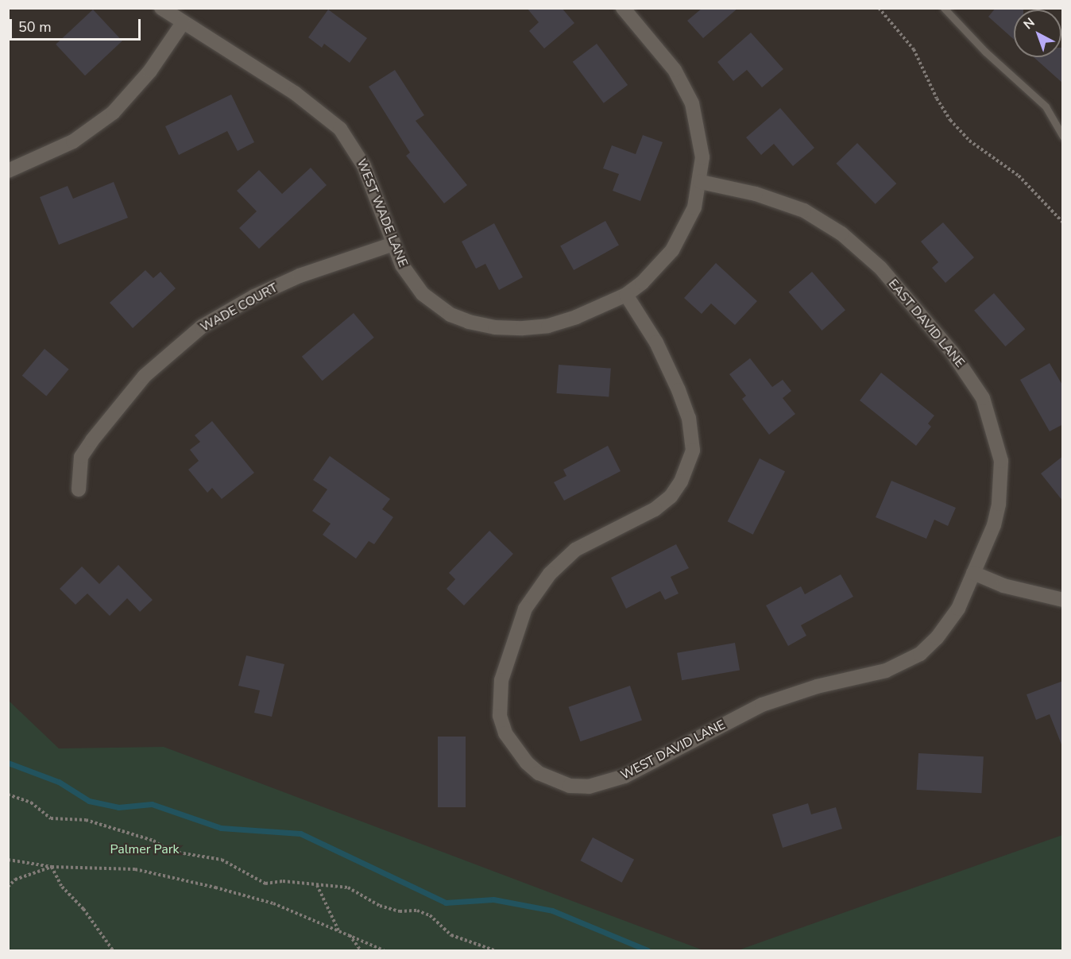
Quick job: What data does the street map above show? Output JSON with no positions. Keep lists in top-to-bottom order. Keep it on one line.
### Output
{"streets":{"street":["WEST WADE LANE","WADE COURT","EAST DAVID LANE","WEST DAVID LANE"]},"crossings":[["WEST WADE LANE","WADE COURT"],["WEST WADE LANE","EAST DAVID LANE"],["WEST WADE LANE","WEST DAVID LANE"],["EAST DAVID LANE","WEST DAVID LANE"]],"parks":["Palmer Park"],"scale_bar":"50 m","north":"top left"}
